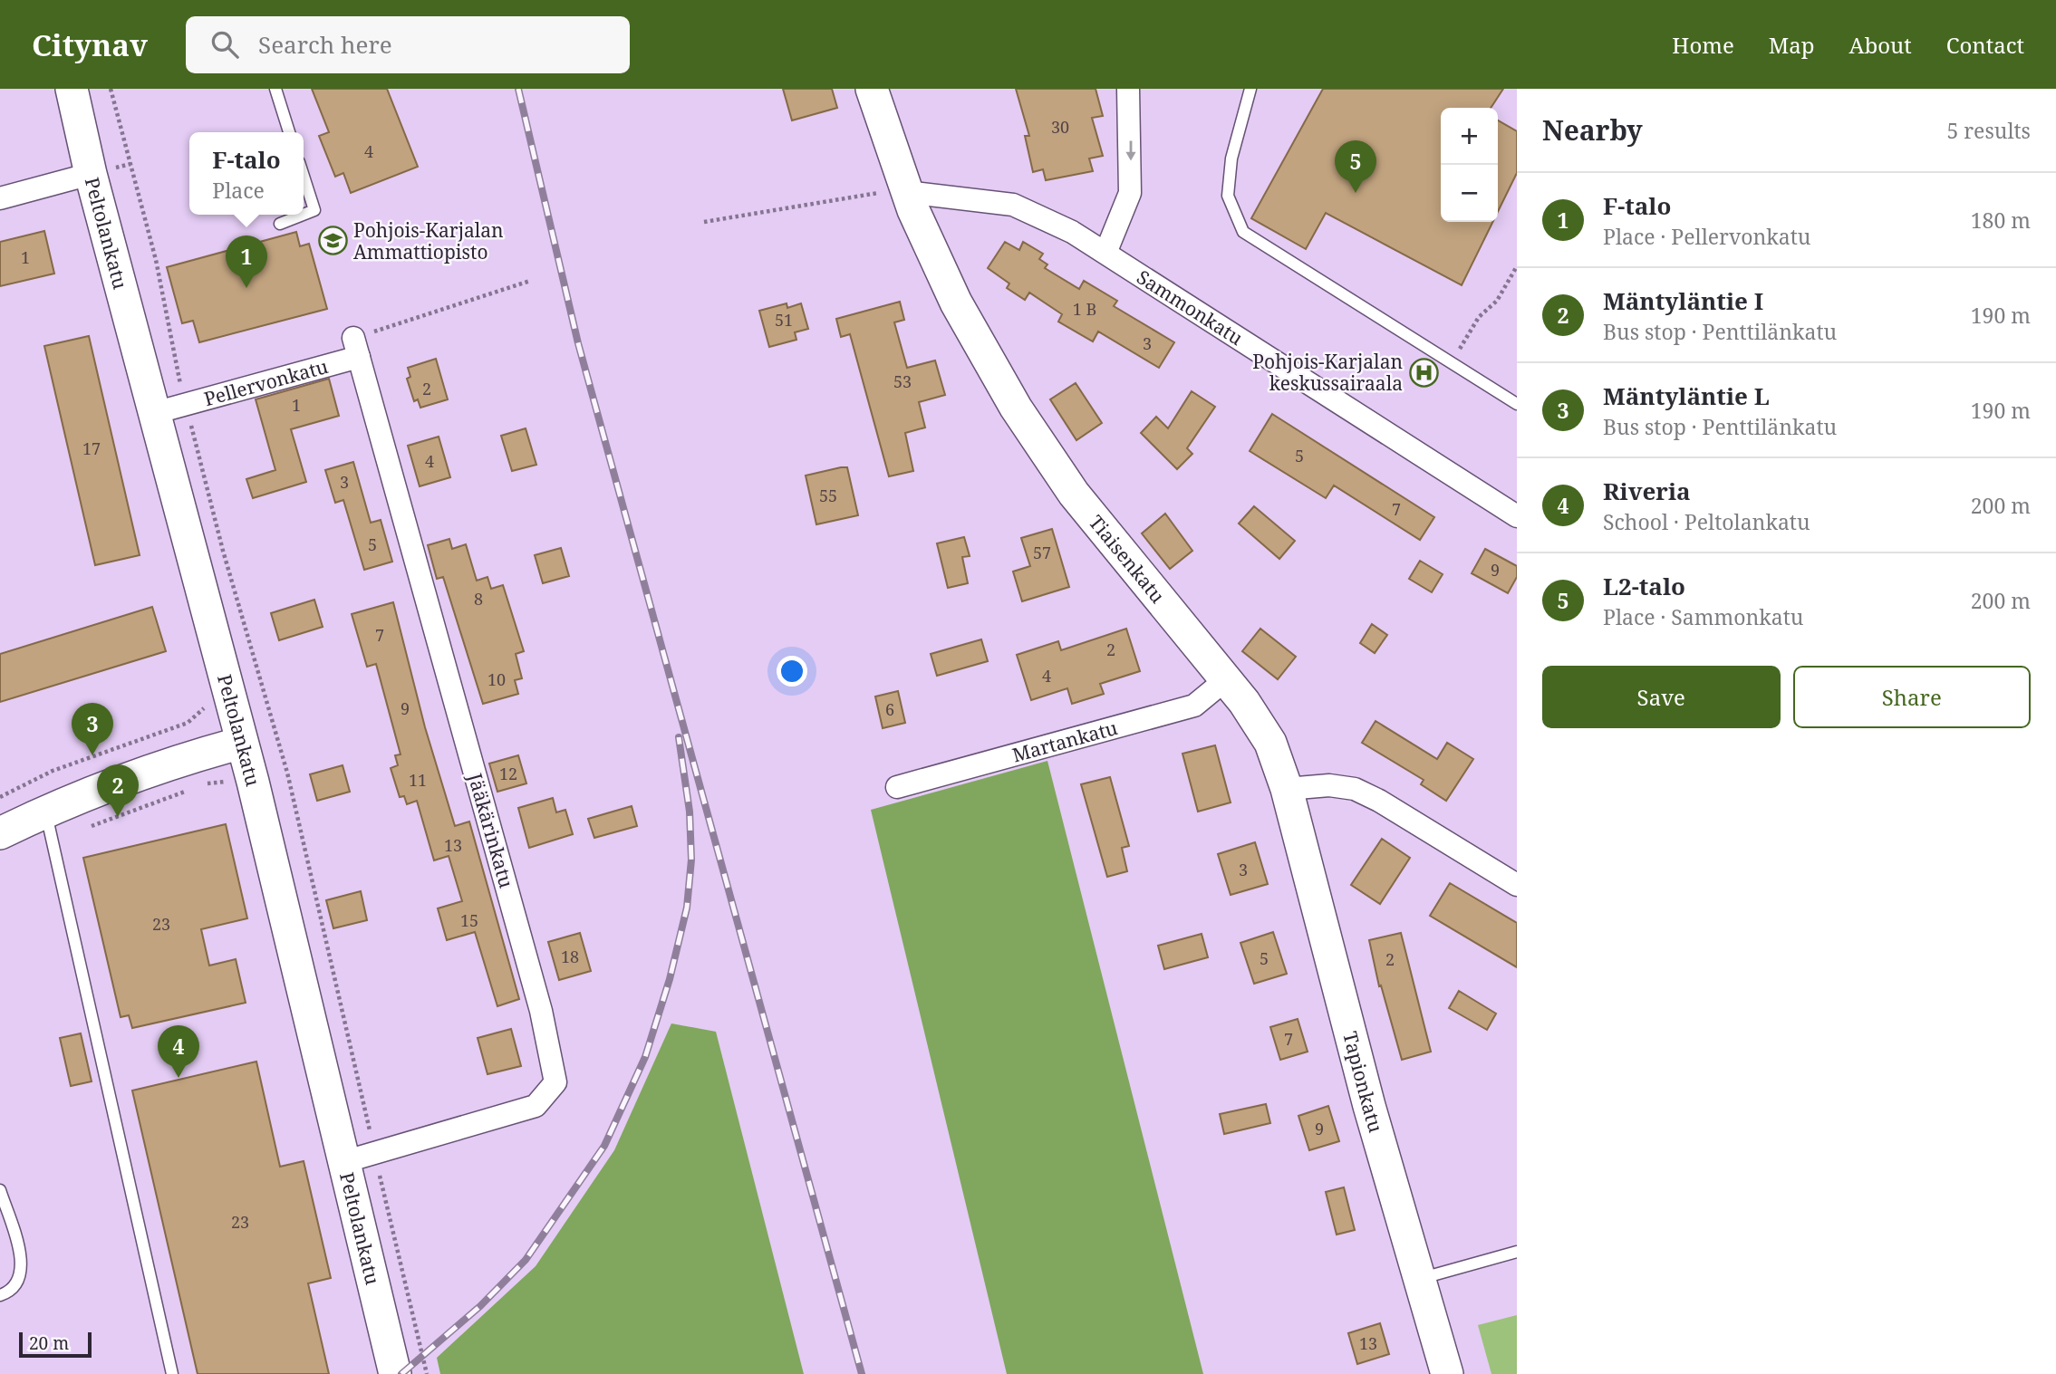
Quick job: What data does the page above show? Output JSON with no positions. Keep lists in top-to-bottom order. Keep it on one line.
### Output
{"streets":{"street":["Peltolankatu","Sammonkatu","Pellervonkatu","Tiaisenkatu","Martankatu","Jääkärinkatu","Tapionkatu"]},"crossings":[["Peltolankatu","Pellervonkatu"],["Peltolankatu","Jääkärinkatu"],["Sammonkatu","Tiaisenkatu"],["Pellervonkatu","Jääkärinkatu"],["Tiaisenkatu","Martankatu"],["Tiaisenkatu","Tapionkatu"]],"places":{"school or university":["Pohjois-Karjalan Ammattiopisto"],"hospital":["Pohjois-Karjalan keskussairaala"]},"house_numbers":["30","4","1","1 B","51","3","53","2","1","17","5","4","3","55","7","5","57","9","8","7","2","4","10","9","6","12","11","13","3","15","23","18","5","2","7","9","23","13"],"scale_bar":"20 m","page":{"header":"Citynav","search":"Search here","nav":["Home","Map","About","Contact"],"heading":["Nearby","5 results"],"map_buttons":["+","−"],"popup":["F-talo","Place"],"pins":["5","1","3","2","4"],"list":[{"mark":"1","name":"F-talo","note":"Place · Pellervonkatu","value":"180 m"},{"mark":"2","name":"Mäntyläntie I","note":"Bus stop · Penttilänkatu","value":"190 m"},{"mark":"3","name":"Mäntyläntie L","note":"Bus stop · Penttilänkatu","value":"190 m"},{"mark":"4","name":"Riveria","note":"School · Peltolankatu","value":"200 m"},{"mark":"5","name":"L2-talo","note":"Place · Sammonkatu","value":"200 m"}],"buttons":["Save","Share"],"scale":"20 m"}}
